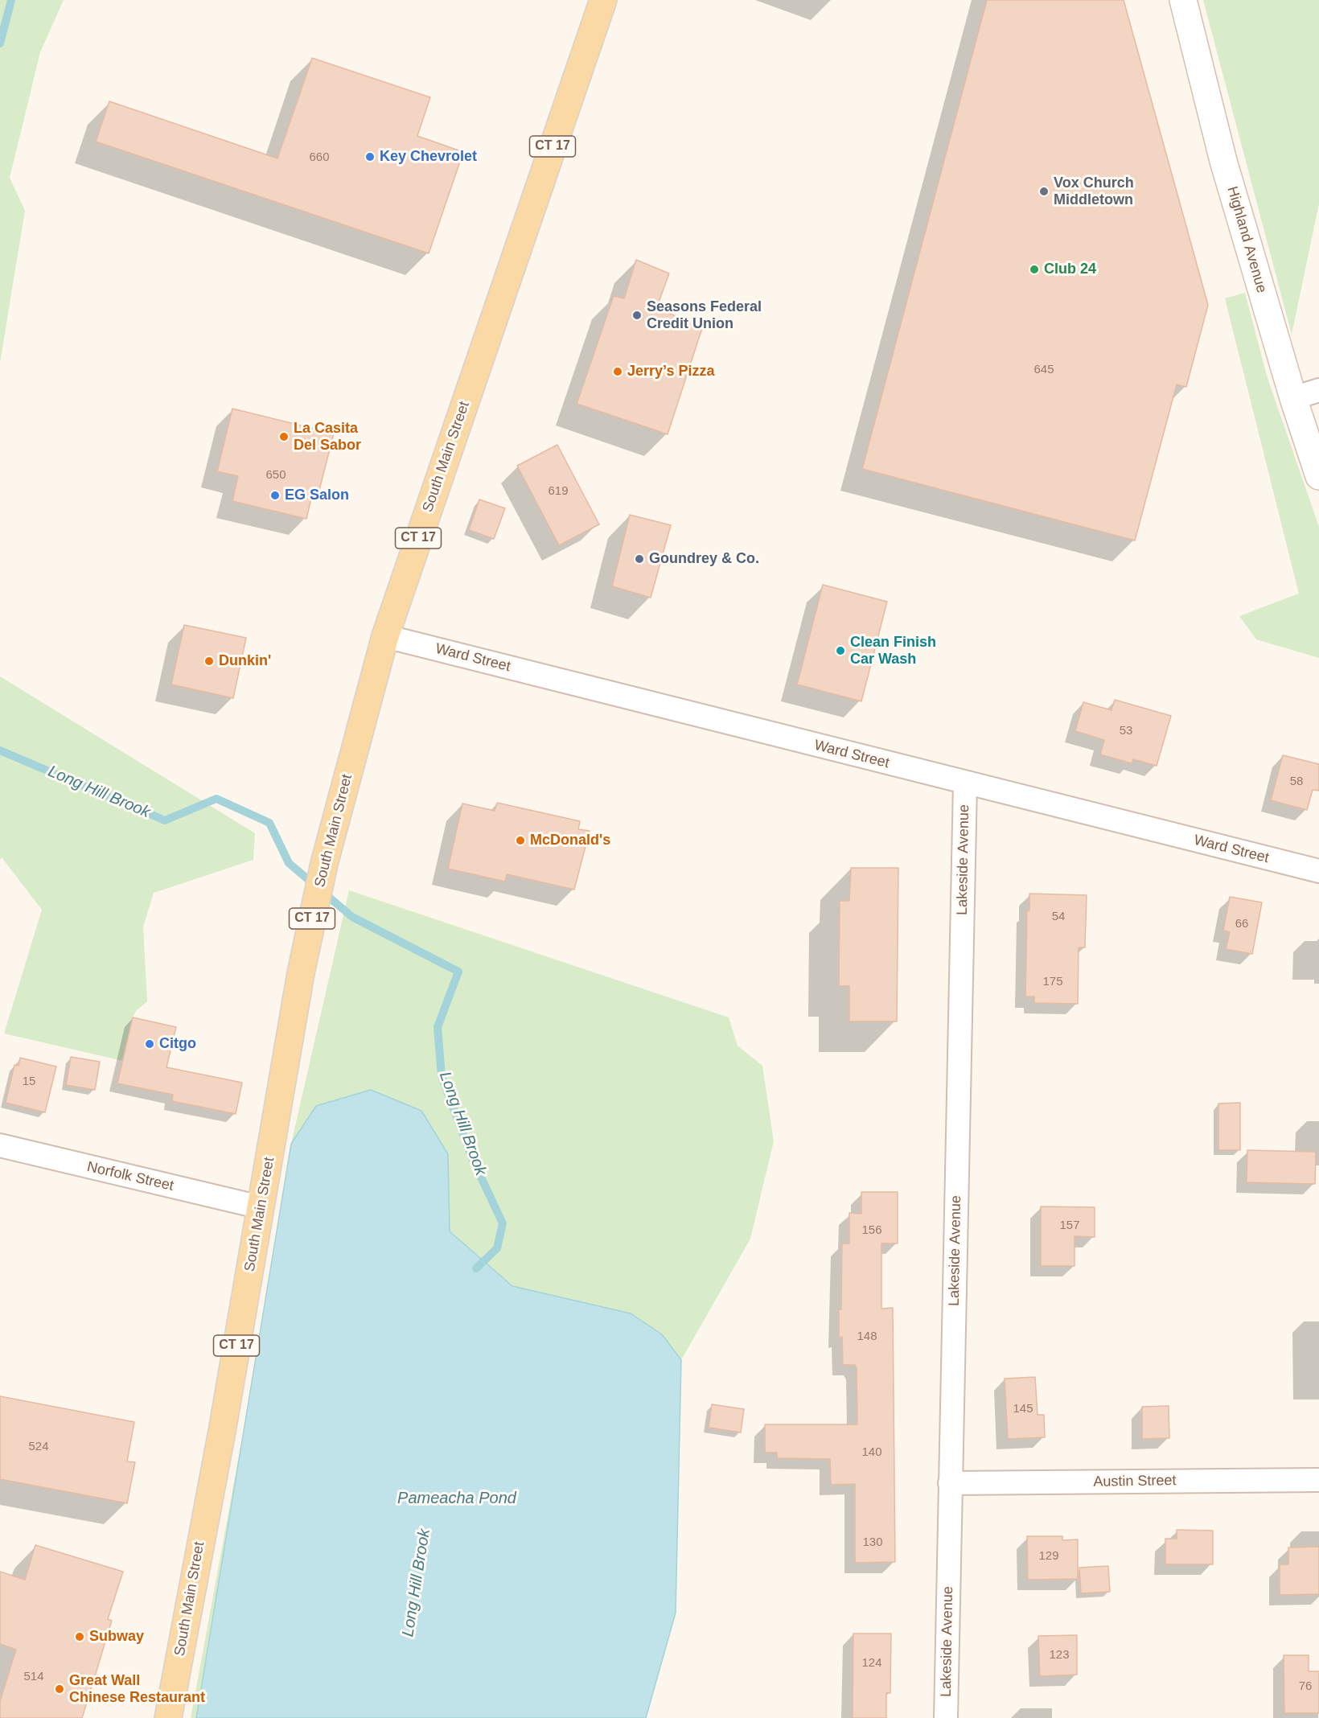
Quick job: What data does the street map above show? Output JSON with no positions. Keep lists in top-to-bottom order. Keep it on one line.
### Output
{"streets":{"main road":["CT 17","South Main Street"],"street":["Highland Avenue","Ward Street","Lakeside Avenue","Norfolk Street","Austin Street"]},"crossings":[["South Main Street","Ward Street"],["South Main Street","Norfolk Street"],["Ward Street","Lakeside Avenue"],["Lakeside Avenue","Austin Street"]],"water":["Long Hill Brook","Pameacha Pond"],"places":["Key Chevrolet","Vox Church Middletown","Club 24","Seasons Federal Credit Union","Jerry’s Pizza","La Casita Del Sabor","EG Salon","Goundrey & Co.","Clean Finish Car Wash","Dunkin'","McDonald's","Citgo","Subway","Great Wall Chinese Restaurant"],"house_numbers":["660","645","650","619","53","58","54","66","175","15","157","156","148","145","524","140","130","129","123","124","514","76"]}
